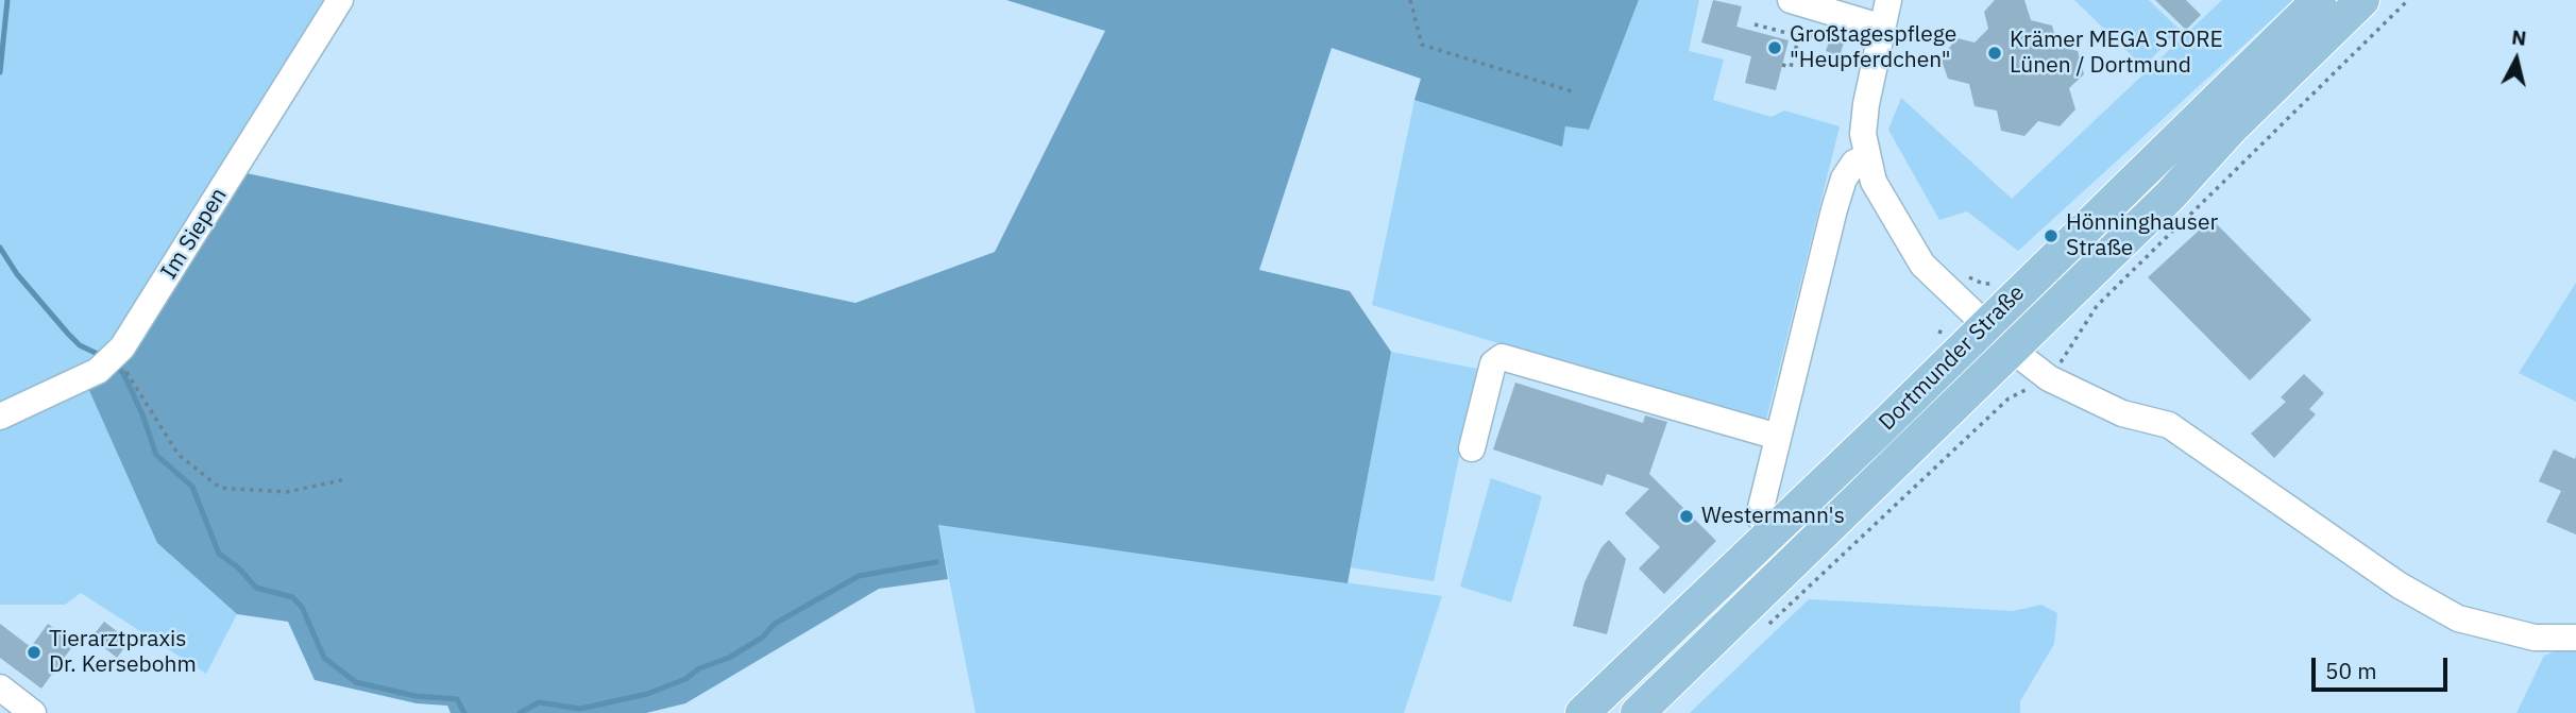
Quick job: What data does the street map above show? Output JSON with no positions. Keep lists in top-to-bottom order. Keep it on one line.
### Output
{"streets":{"main road":["Dortmunder Straße"],"street":["Im Siepen"]},"places":["Großtagespflege \"Heupferdchen\"","Krämer MEGA STORE Lünen / Dortmund","Hönninghauser Straße","Westermann's","Tierarztpraxis Dr. Kersebohm"],"scale_bar":"50 m","north":"top"}
